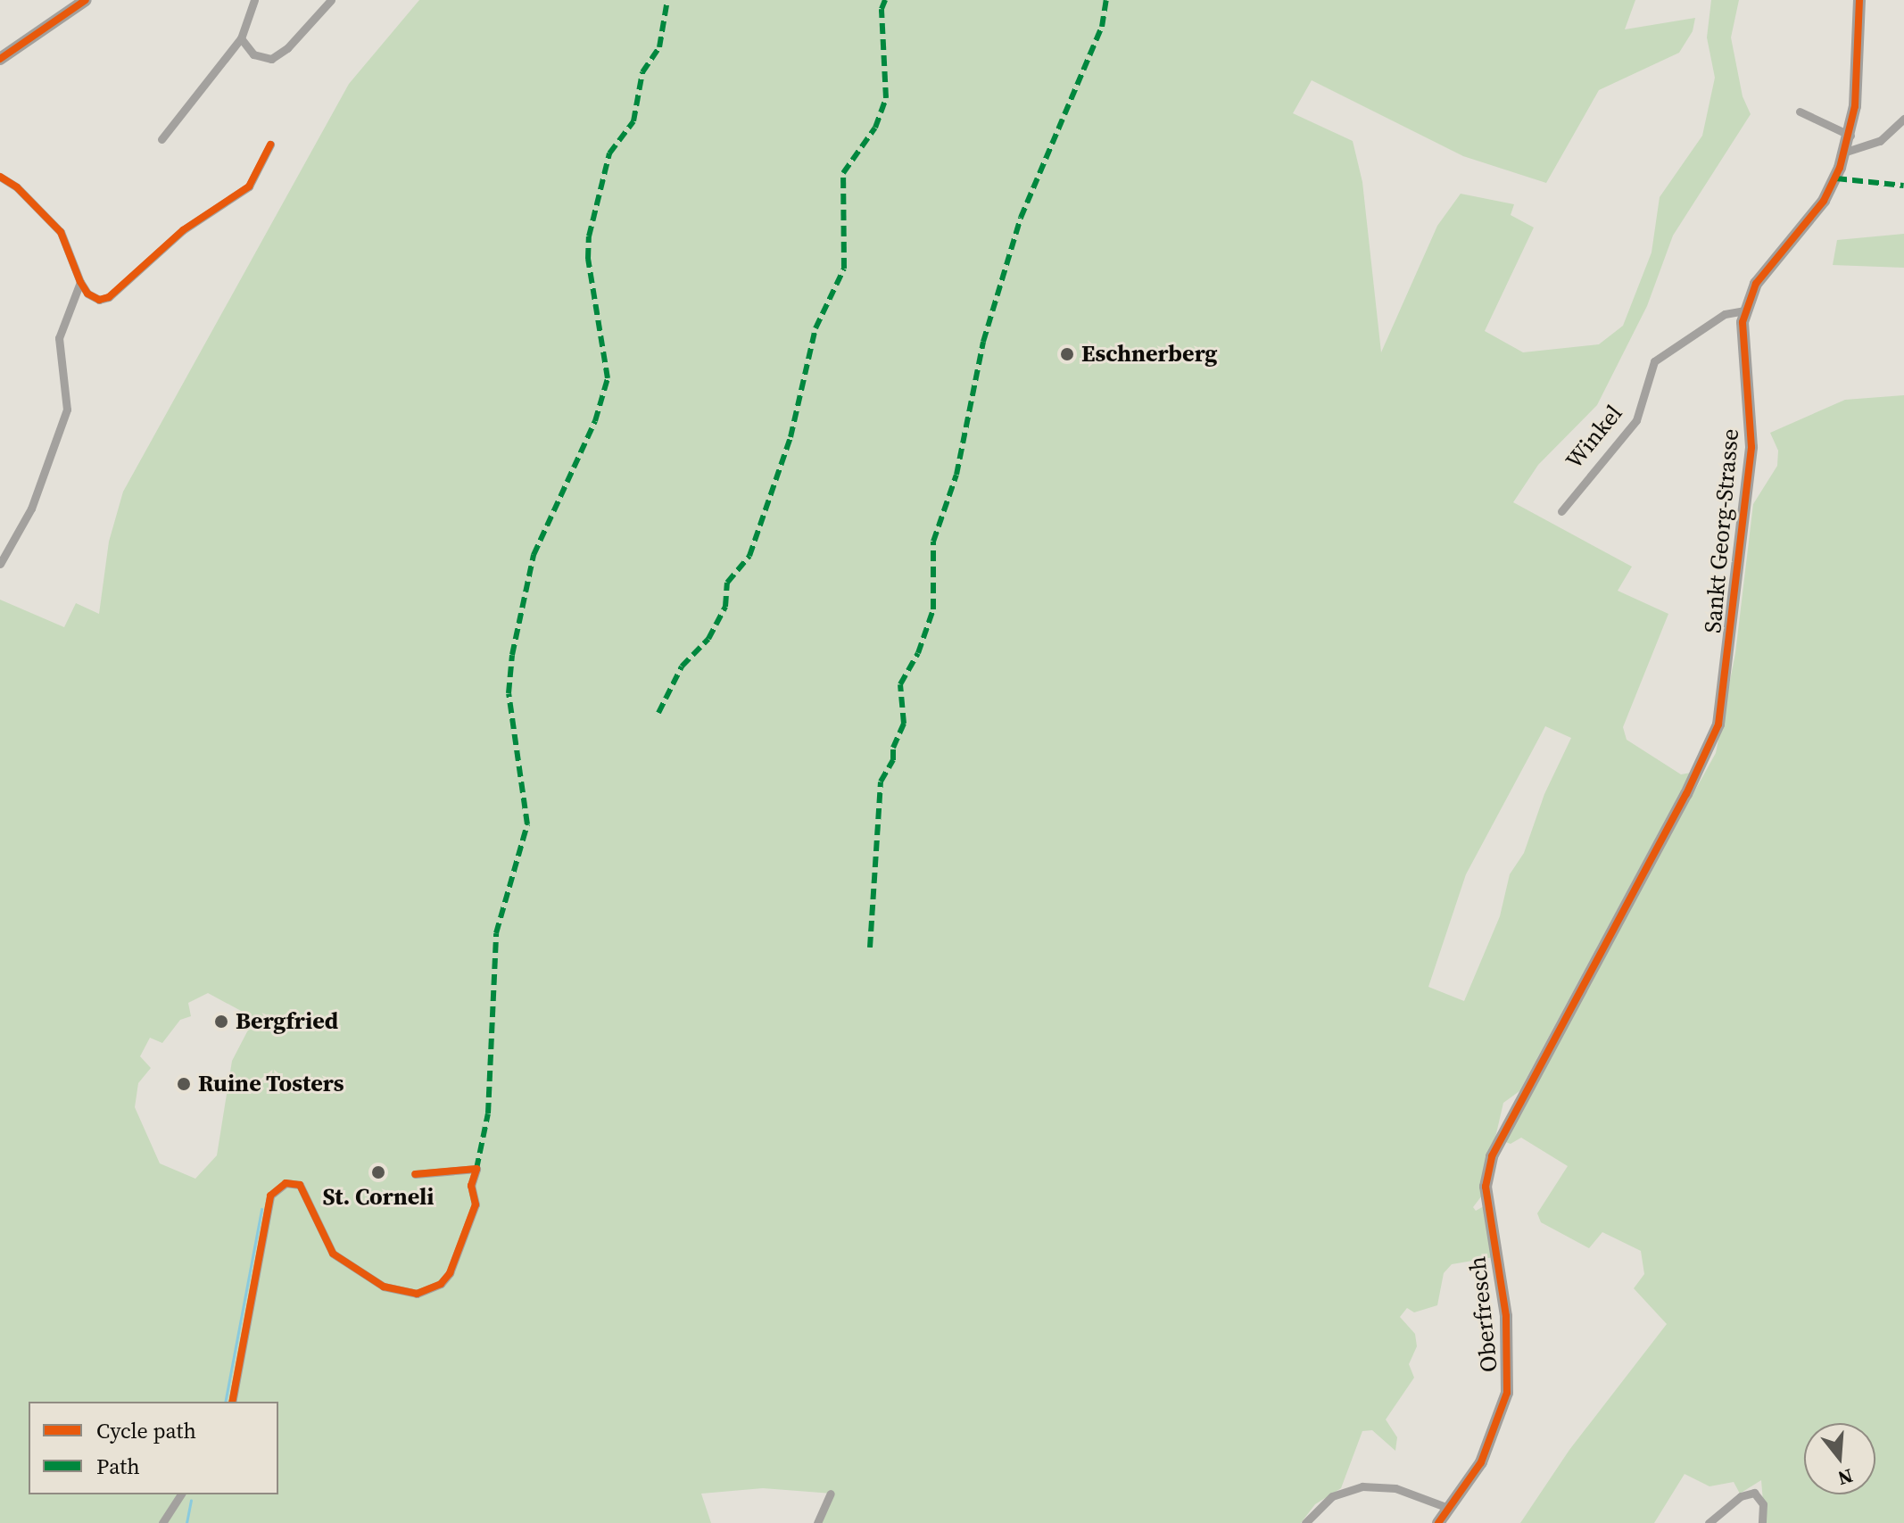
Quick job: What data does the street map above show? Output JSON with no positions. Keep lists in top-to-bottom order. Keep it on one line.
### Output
{"streets":{"street":["Winkel","Sankt Georg-Strasse","Oberfresch"]},"crossings":[["Winkel","Sankt Georg-Strasse"],["Sankt Georg-Strasse","Oberfresch"]],"places":["Eschnerberg","Bergfried","Ruine Tosters","St. Corneli"],"legend":["Cycle path","Path"],"north":"bottom"}
